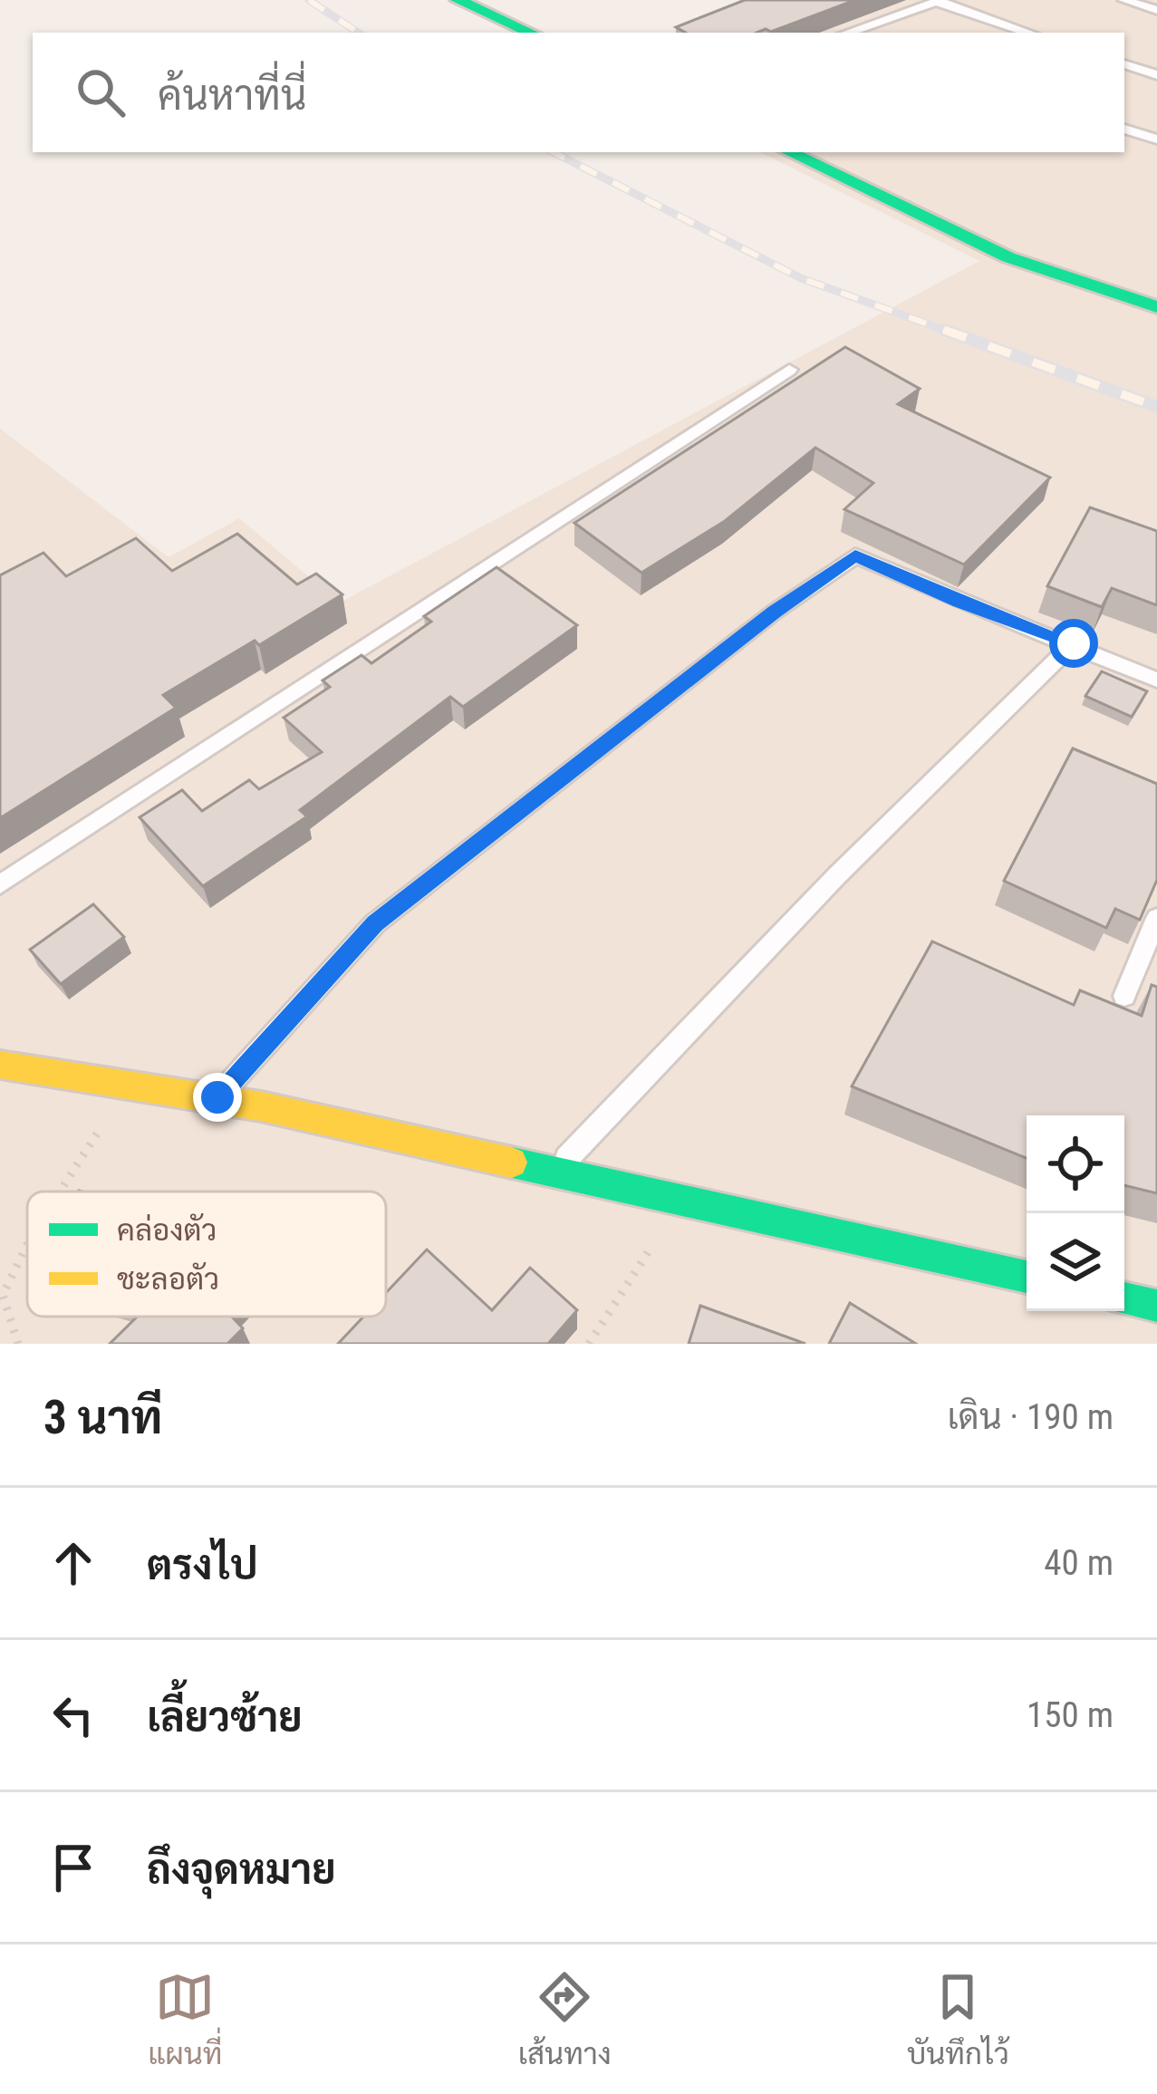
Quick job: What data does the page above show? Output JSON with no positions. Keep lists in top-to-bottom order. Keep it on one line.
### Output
{"legend":["คล่องตัว","ชะลอตัว"],"page":{"search":"ค้นหาที่นี่","heading":["3 นาที","เดิน · 190 m"],"list":[["ตรงไป","40 m"],["เลี้ยวซ้าย","150 m"],"ถึงจุดหมาย"],"nav":["แผนที่","เส้นทาง","บันทึกไว้"]}}
